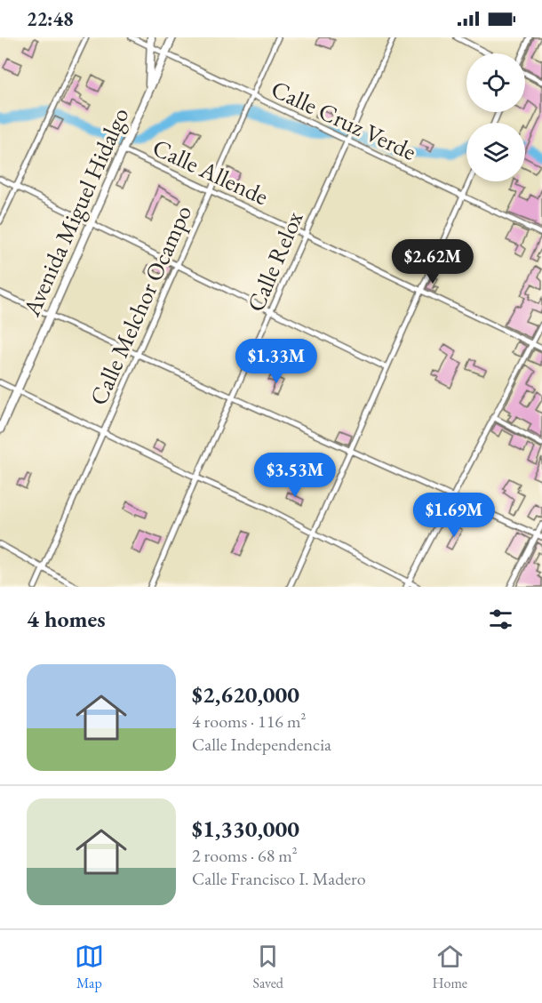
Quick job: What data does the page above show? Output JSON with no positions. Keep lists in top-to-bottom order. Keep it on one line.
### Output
{"streets":{"main road":["Avenida Miguel Hidalgo"],"street":["Calle Cruz Verde","Calle Allende","Calle Relox","Calle Melchor Ocampo"]},"crossings":[["Calle Cruz Verde","Avenida Miguel Hidalgo"],["Calle Cruz Verde","Calle Relox"],["Calle Cruz Verde","Calle Melchor Ocampo"],["Calle Allende","Avenida Miguel Hidalgo"],["Calle Allende","Calle Relox"],["Calle Allende","Calle Melchor Ocampo"]],"page":{"status":"22:48","price":["$2.62M","$1.33M","$3.53M","$1.69M"],"heading":"4 homes","list":[{"name":"$2,620,000","note":"4 rooms · 116 m² · Calle Independencia"},{"name":"$1,330,000","note":"2 rooms · 68 m² · Calle Francisco I. Madero"}],"tabs":["Map","Saved","Home"]}}
